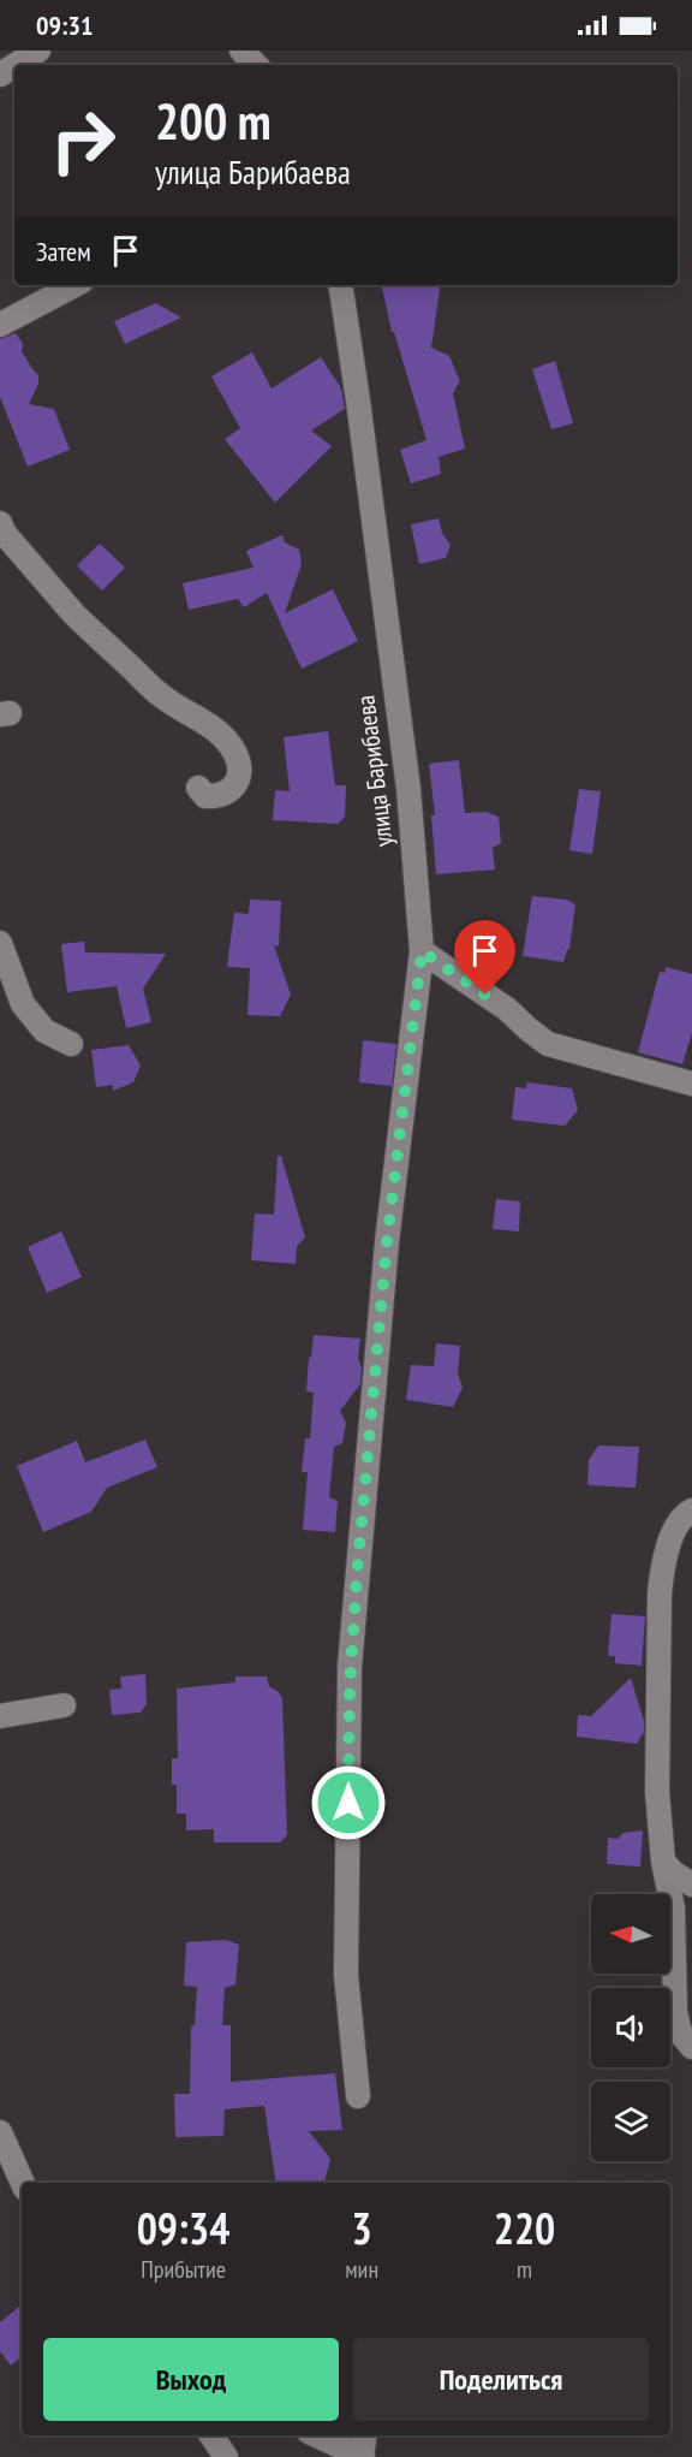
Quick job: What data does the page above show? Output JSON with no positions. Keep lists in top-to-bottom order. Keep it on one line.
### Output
{"streets":{"street":["улица Барибаева"]},"north":"left","page":{"status":"09:31","turn":["200 m","улица Барибаева"],"then":"Затем","eta":["09:34","Прибытие","3","мин","220","m"],"buttons":["Выход","Поделиться"]}}
